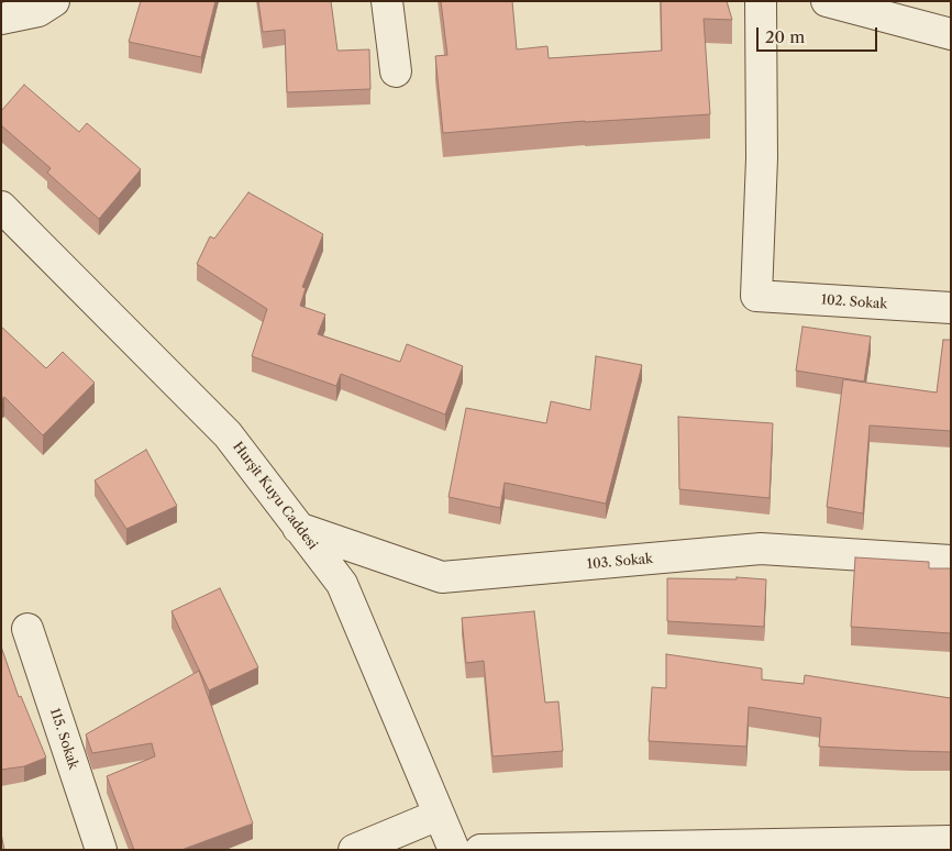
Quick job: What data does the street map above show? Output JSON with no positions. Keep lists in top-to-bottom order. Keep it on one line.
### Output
{"streets":{"street":["102. Sokak","Hurşit Kuyu Caddesi","103. Sokak","115. Sokak"]},"crossings":[["Hurşit Kuyu Caddesi","103. Sokak"]],"scale_bar":"20 m"}
